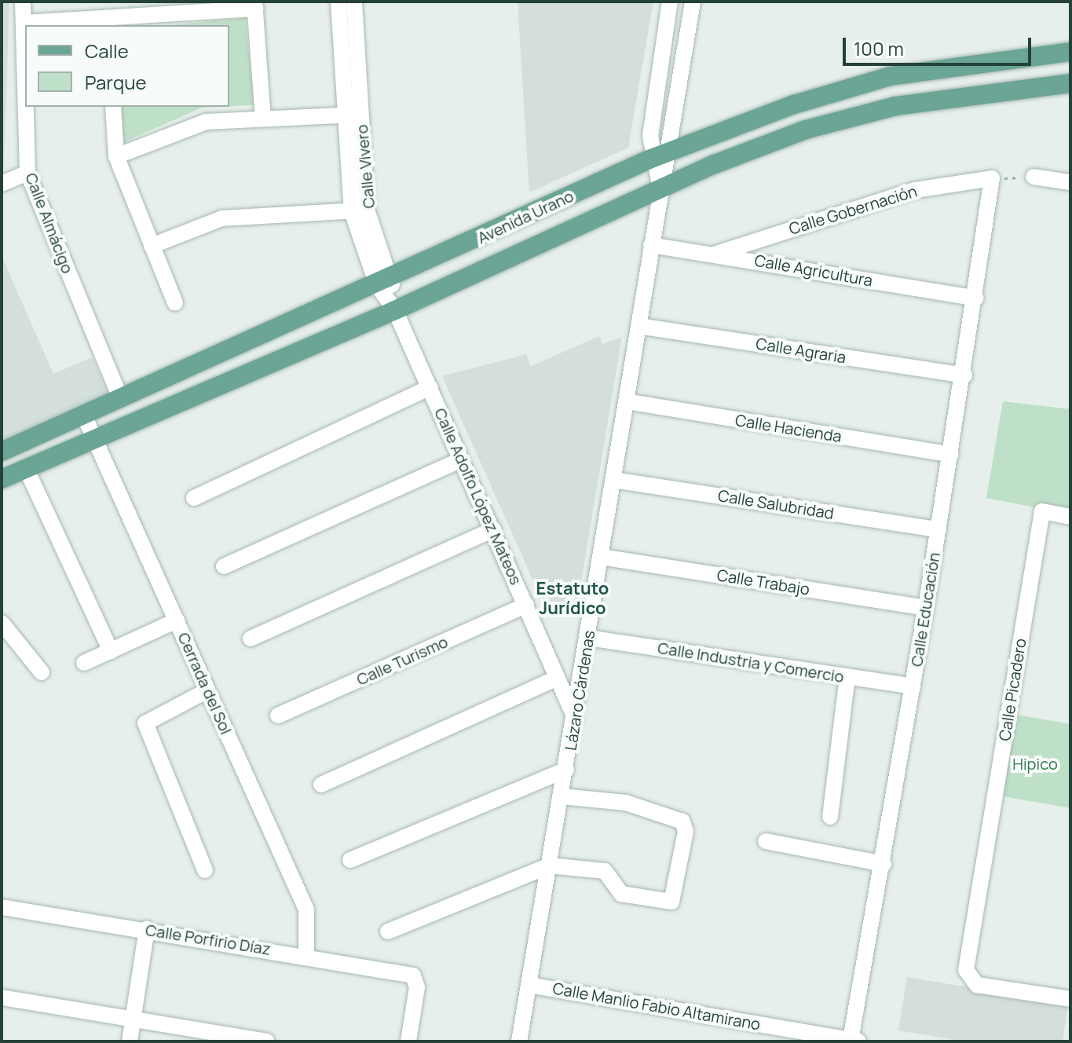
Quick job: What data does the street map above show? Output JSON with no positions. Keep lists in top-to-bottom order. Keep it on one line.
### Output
{"streets":{"main road":["Avenida Urano"],"street":["Calle Vivero","Calle Gobernación","Calle Almácigo","Calle Agricultura","Calle Agraria","Calle Hacienda","Calle Adolfo López Mateos","Calle Salubridad","Calle Trabajo","Calle Educación","Calle Turismo","Calle Industria y Comercio","Cerrada del Sol","Calle Picadero","Lázaro Cárdenas","Calle Porfirio Díaz","Calle Manlio Fabio Altamirano"]},"crossings":[["Calle Vivero","Avenida Urano"],["Calle Vivero","Calle Adolfo López Mateos"],["Calle Gobernación","Calle Agricultura"],["Calle Gobernación","Calle Educación"],["Avenida Urano","Calle Almácigo"],["Avenida Urano","Calle Adolfo López Mateos"],["Avenida Urano","Cerrada del Sol"],["Avenida Urano","Lázaro Cárdenas"],["Calle Agricultura","Calle Educación"],["Calle Agricultura","Lázaro Cárdenas"],["Calle Agraria","Calle Educación"],["Calle Agraria","Lázaro Cárdenas"],["Calle Hacienda","Calle Educación"],["Calle Hacienda","Lázaro Cárdenas"],["Calle Adolfo López Mateos","Calle Turismo"],["Calle Adolfo López Mateos","Lázaro Cárdenas"],["Calle Salubridad","Calle Educación"],["Calle Salubridad","Lázaro Cárdenas"],["Calle Trabajo","Calle Educación"],["Calle Trabajo","Lázaro Cárdenas"],["Calle Educación","Calle Industria y Comercio"],["Calle Educación","Calle Manlio Fabio Altamirano"],["Calle Industria y Comercio","Lázaro Cárdenas"],["Cerrada del Sol","Calle Porfirio Díaz"],["Lázaro Cárdenas","Calle Manlio Fabio Altamirano"]],"districts":["Estatuto Jurídico"],"parks":["Hipico"],"legend":["Calle","Parque"],"scale_bar":"100 m"}
